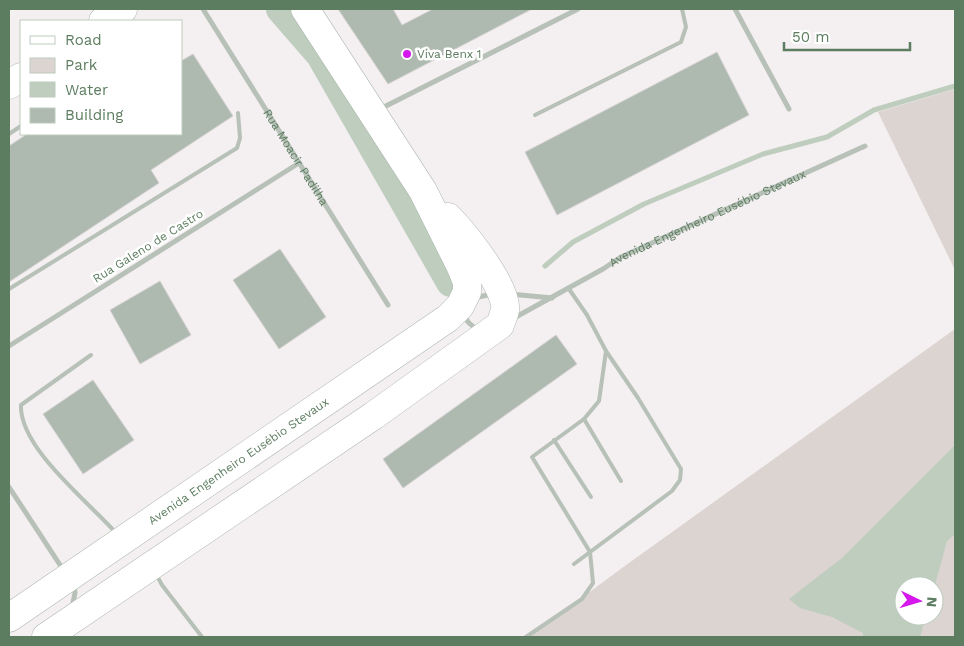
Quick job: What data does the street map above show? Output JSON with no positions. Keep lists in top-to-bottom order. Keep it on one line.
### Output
{"streets":{"main road":["Avenida Engenheiro Eusébio Stevaux"],"street":["Rua Moacir Padilha","Rua Galeno de Castro"]},"crossings":[["Rua Moacir Padilha","Rua Galeno de Castro"]],"places":["Viva Benx 1"],"legend":["Road","Park","Water","Building"],"scale_bar":"50 m","north":"right"}
